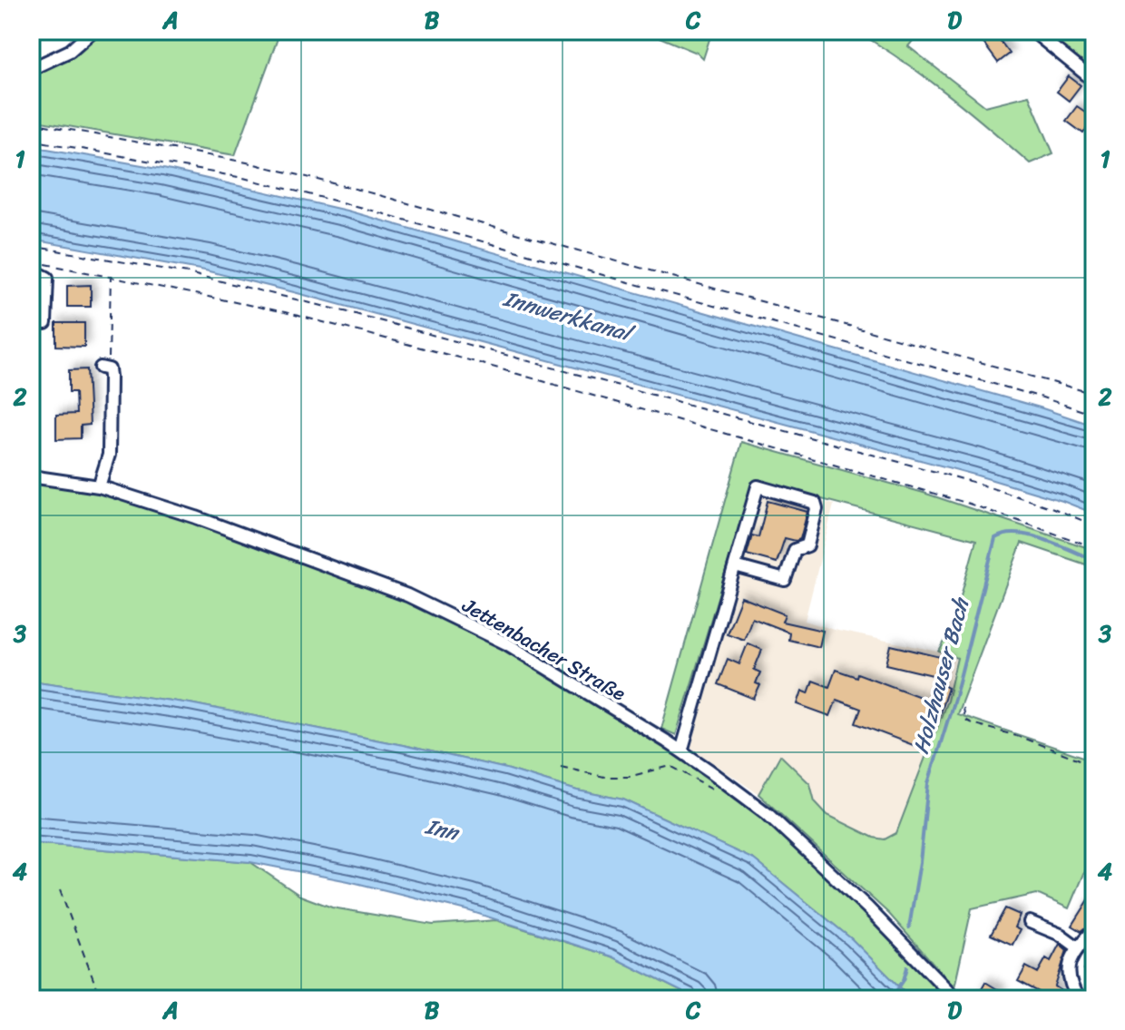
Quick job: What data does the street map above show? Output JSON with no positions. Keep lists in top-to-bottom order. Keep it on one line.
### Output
{"streets":{"street":["Jettenbacher Straße"]},"water":["Innwerkkanal","Holzhauser Bach","Inn"],"grid":{"columns":["A","B","C","D"],"rows":["1","2","3","4"]}}
